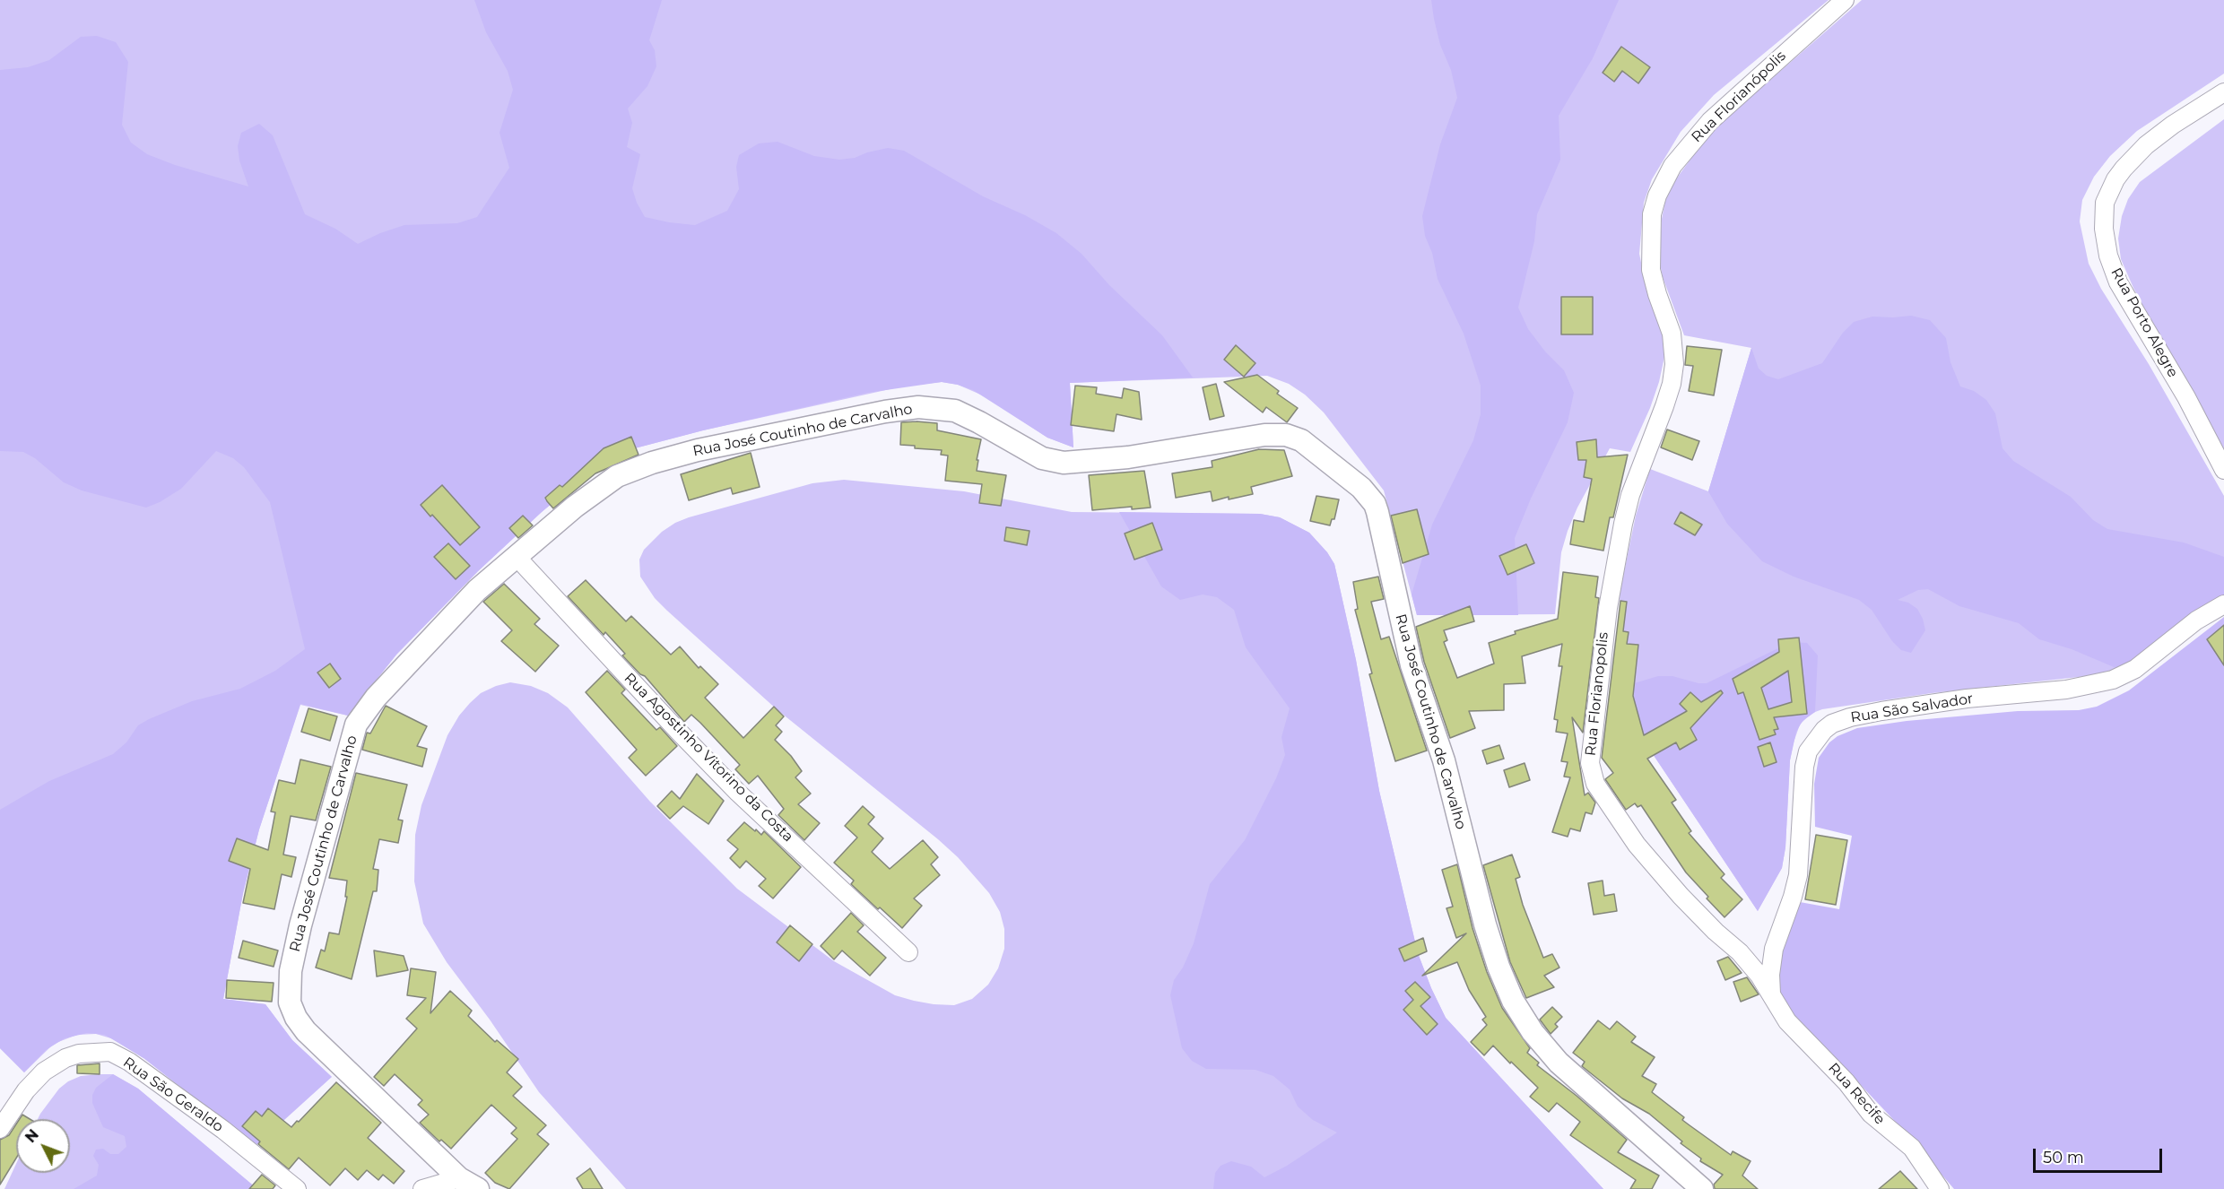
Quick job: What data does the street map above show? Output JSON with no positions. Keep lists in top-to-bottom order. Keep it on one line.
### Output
{"streets":{"street":["Rua Florianópolis","Rua Porto Alegre","Rua José Coutinho de Carvalho","Rua Florianopolis","Rua São Salvador","Rua Agostinho Vitorino da Costa","Rua Recife","Rua São Geraldo"]},"crossings":[["Rua Florianópolis","Rua Florianopolis"],["Rua José Coutinho de Carvalho","Rua Agostinho Vitorino da Costa"],["Rua Florianopolis","Rua São Salvador"],["Rua Florianopolis","Rua Recife"],["Rua São Salvador","Rua Recife"]],"scale_bar":"50 m","north":"top left"}
